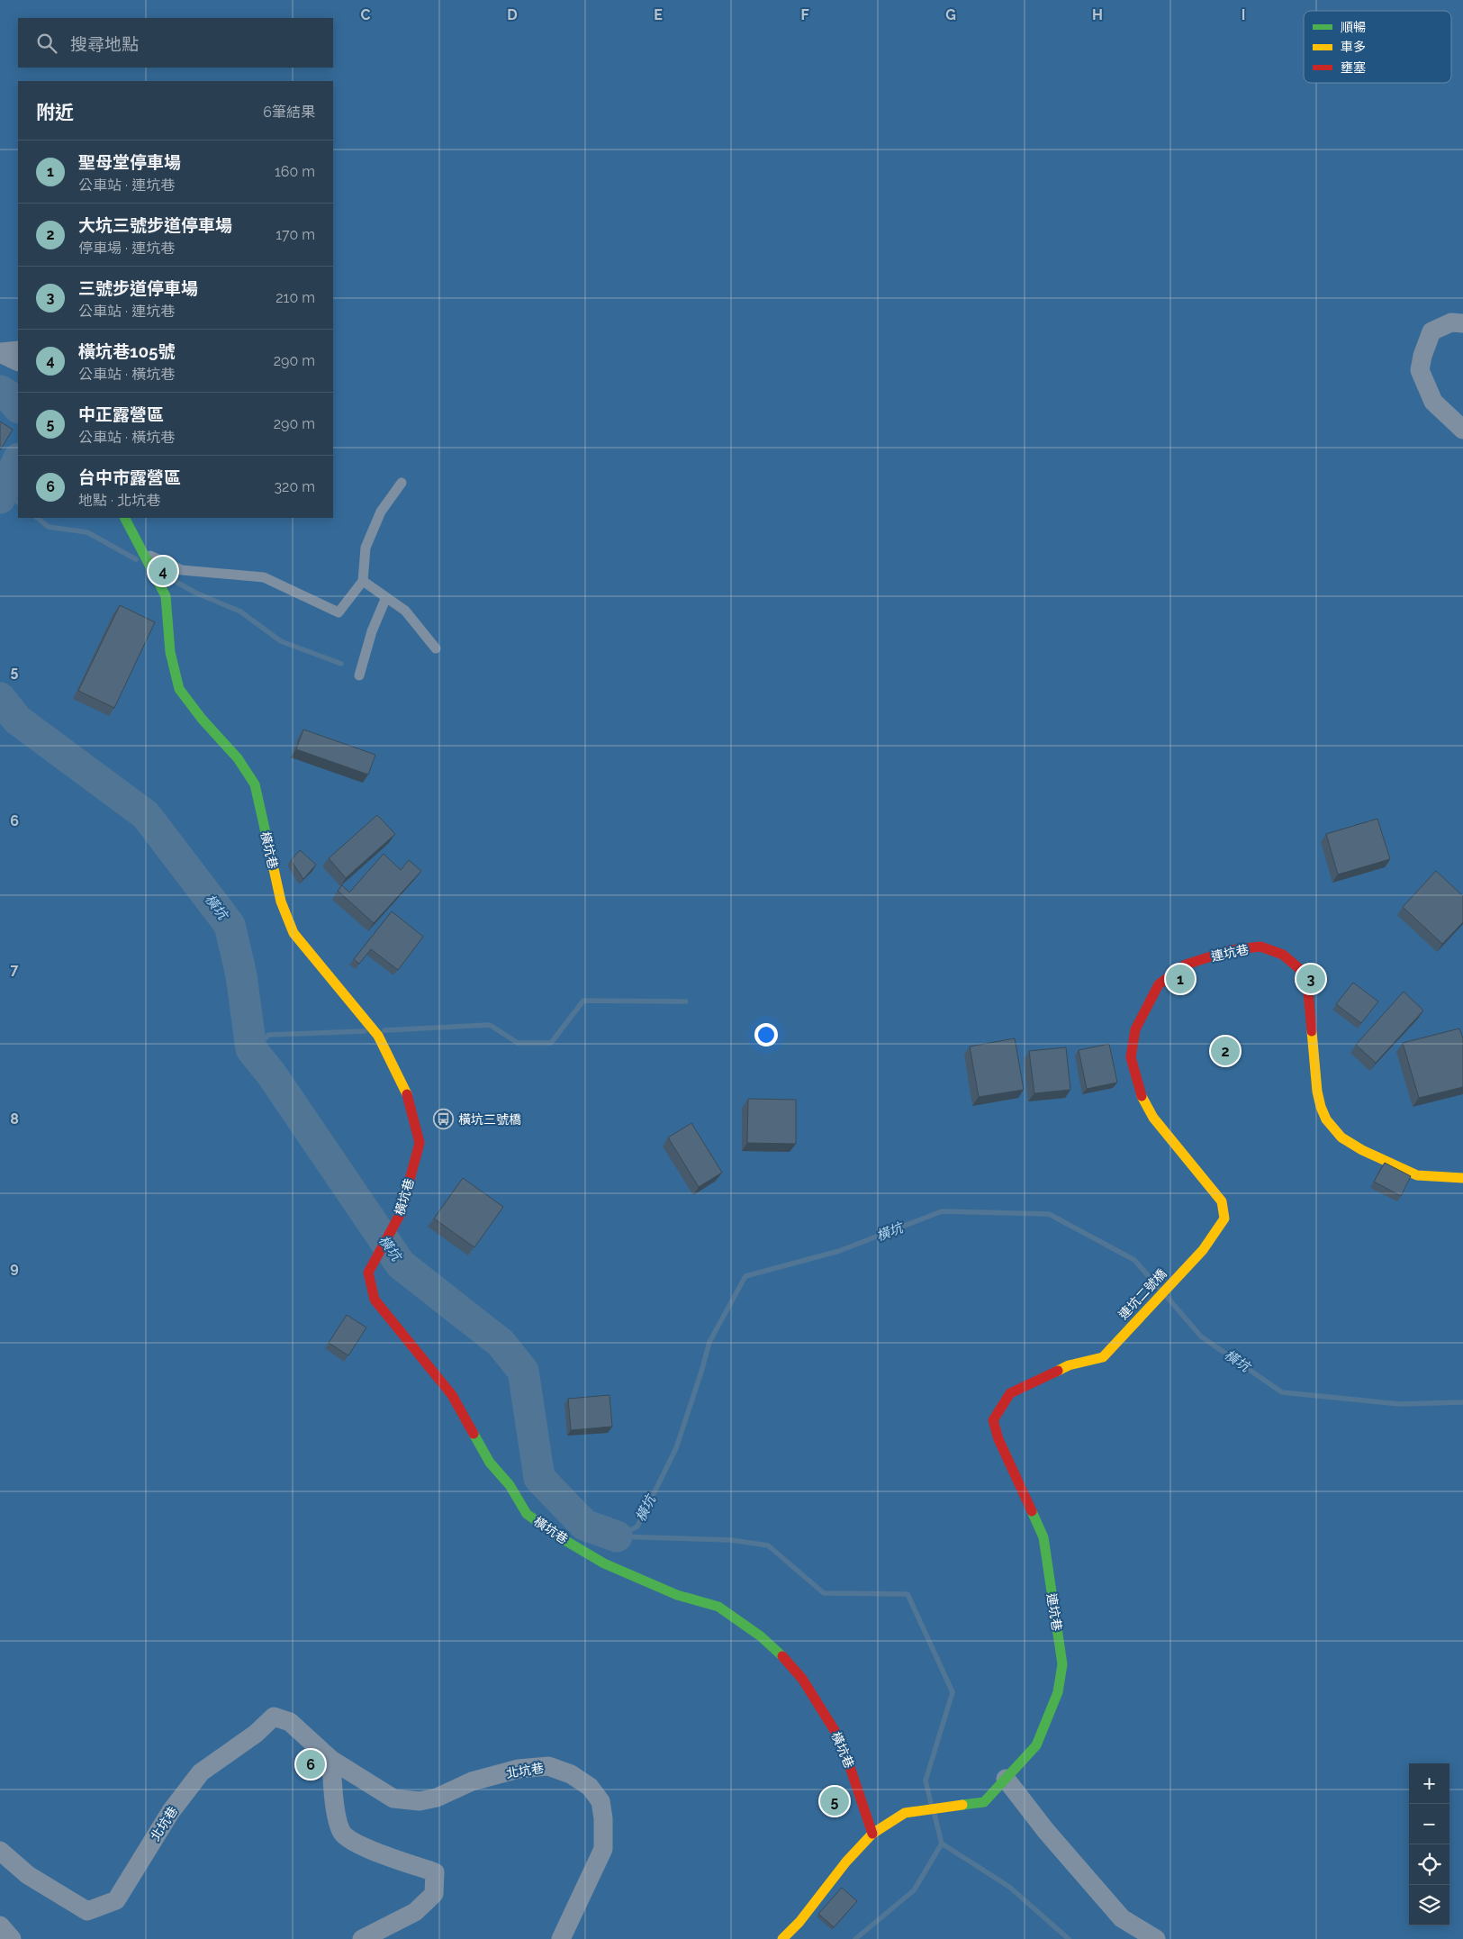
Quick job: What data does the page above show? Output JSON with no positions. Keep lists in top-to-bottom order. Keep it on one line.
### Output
{"streets":{"street":["橫坑巷","連坑巷","連坑二號橋","北坑巷"]},"crossings":[["橫坑巷","連坑巷"],["連坑巷","連坑二號橋"]],"water":["橫坑"],"places":{"bus stop":["橫坑三號橋"]},"legend":["順暢","車多","壅塞"],"page":{"search":"搜尋地點","heading":["附近","6筆結果"],"list":[{"mark":"1","name":"聖母堂停車場","note":"公車站 · 連坑巷","value":"160 m"},{"mark":"2","name":"大坑三號步道停車場","note":"停車場 · 連坑巷","value":"170 m"},{"mark":"3","name":"三號步道停車場","note":"公車站 · 連坑巷","value":"210 m"},{"mark":"4","name":"橫坑巷105號","note":"公車站 · 橫坑巷","value":"290 m"},{"mark":"5","name":"中正露營區","note":"公車站 · 橫坑巷","value":"290 m"},{"mark":"6","name":"台中市露營區","note":"地點 · 北坑巷","value":"320 m"}],"pins":["4","1","3","2","6","5"],"map_buttons":["+","−"]},"grid":{"columns":["C","D","E","F","G","H","I"],"rows":["5","6","7","8","9"]}}
